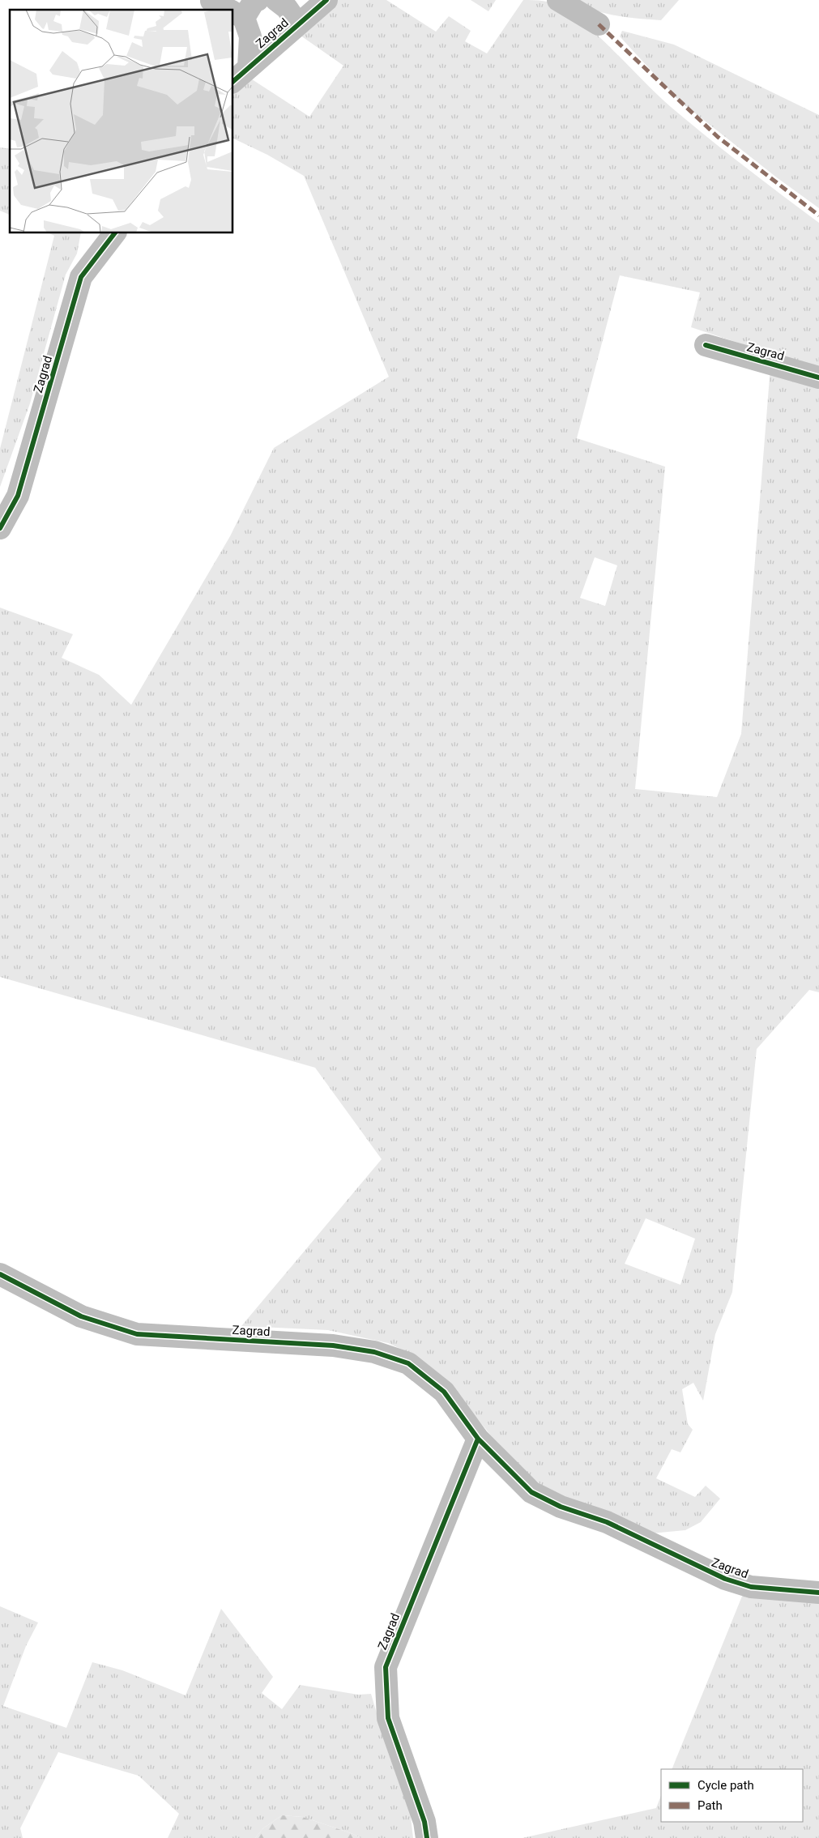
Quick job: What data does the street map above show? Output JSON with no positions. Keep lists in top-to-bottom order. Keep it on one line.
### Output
{"streets":{"street":["Zagrad"]},"legend":["Cycle path","Path"]}
